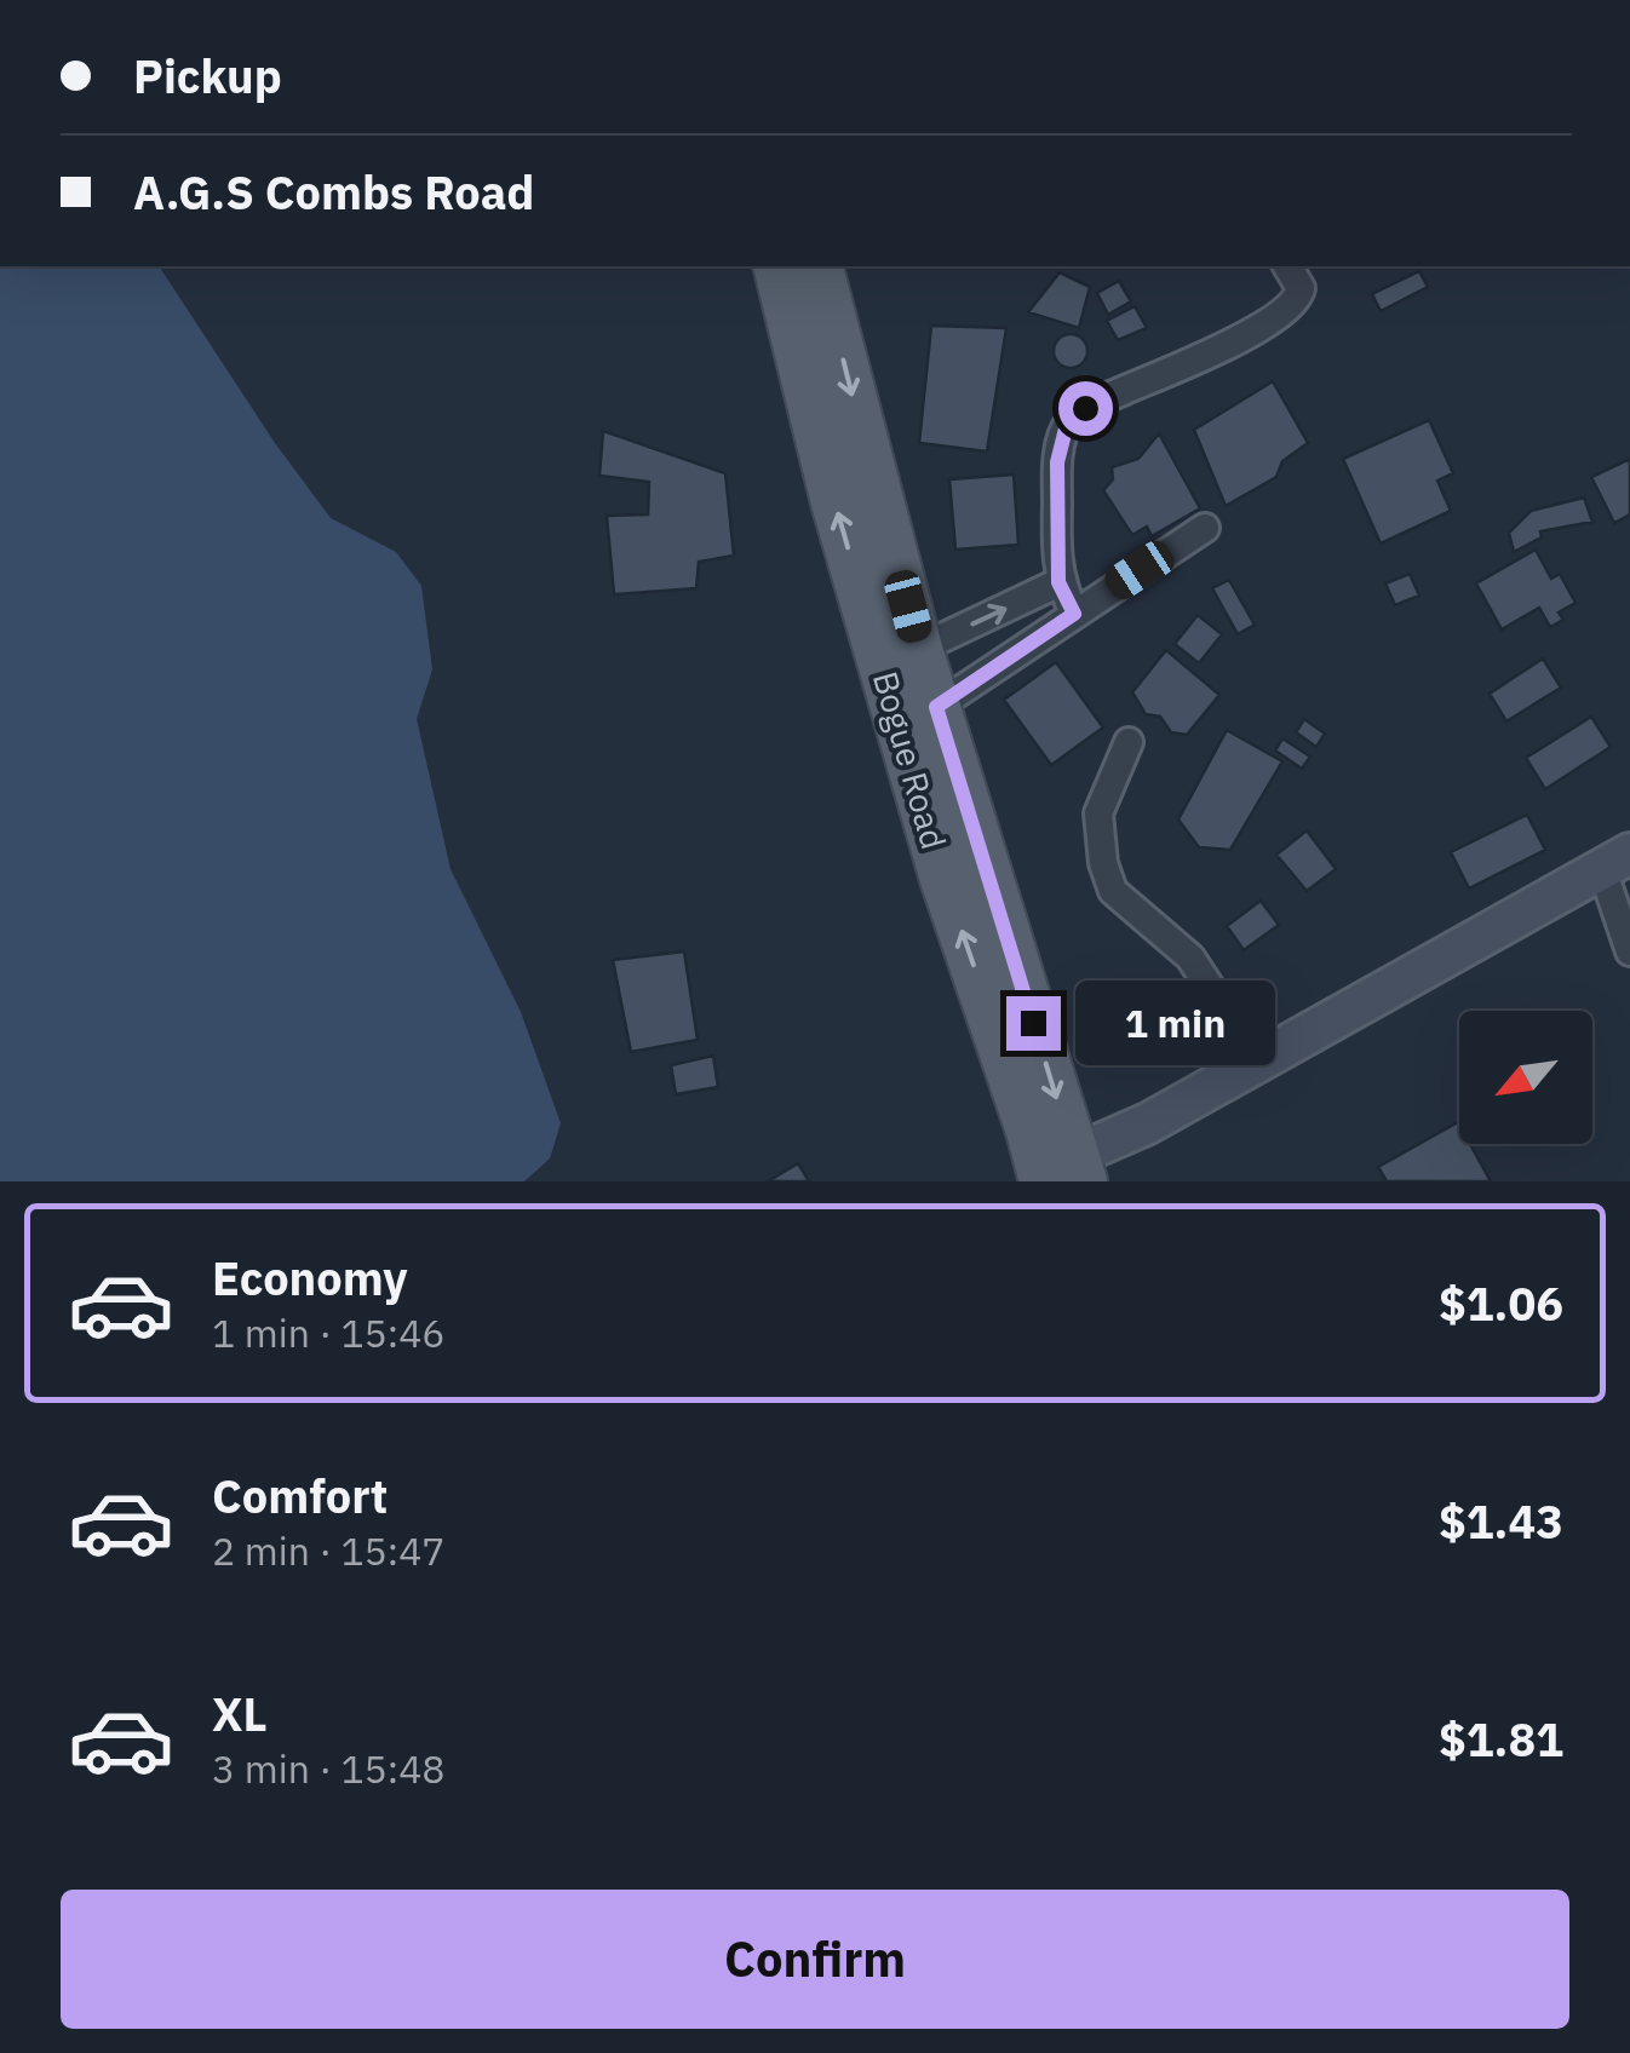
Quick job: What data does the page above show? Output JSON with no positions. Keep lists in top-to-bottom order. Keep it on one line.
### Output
{"streets":{"main road":["Bogue Road"]},"north":"bottom left","page":{"banner":["Pickup","A.G.S Combs Road"],"bubble":"1 min","list":[{"name":"Economy","note":"1 min · 15:46","value":"$1.06"},{"name":"Comfort","note":"2 min · 15:47","value":"$1.43"},{"name":"XL","note":"3 min · 15:48","value":"$1.81"}],"buttons":"Confirm"}}
